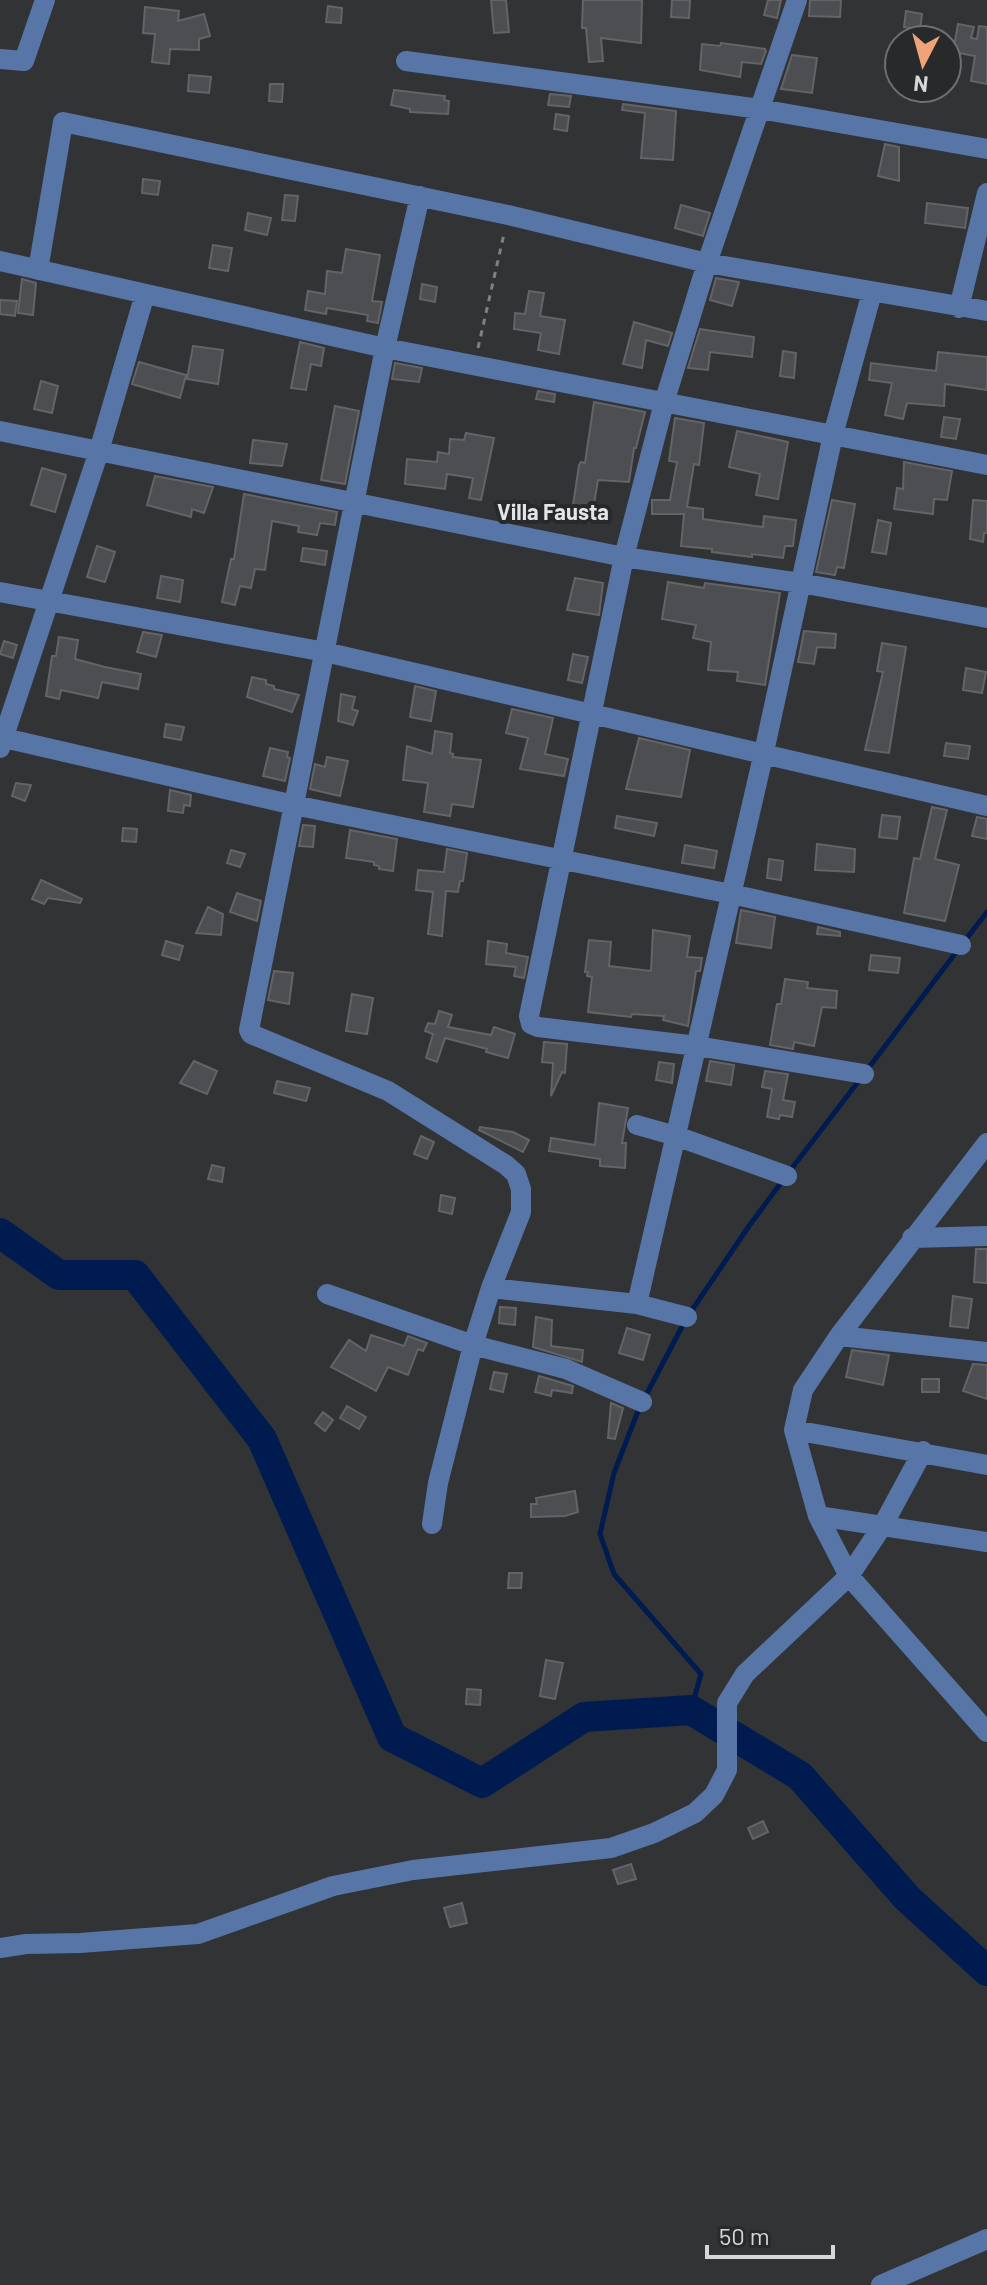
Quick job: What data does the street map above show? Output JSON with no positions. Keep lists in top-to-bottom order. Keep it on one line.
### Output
{"districts":["Villa Fausta"],"scale_bar":"50 m","north":"bottom"}
